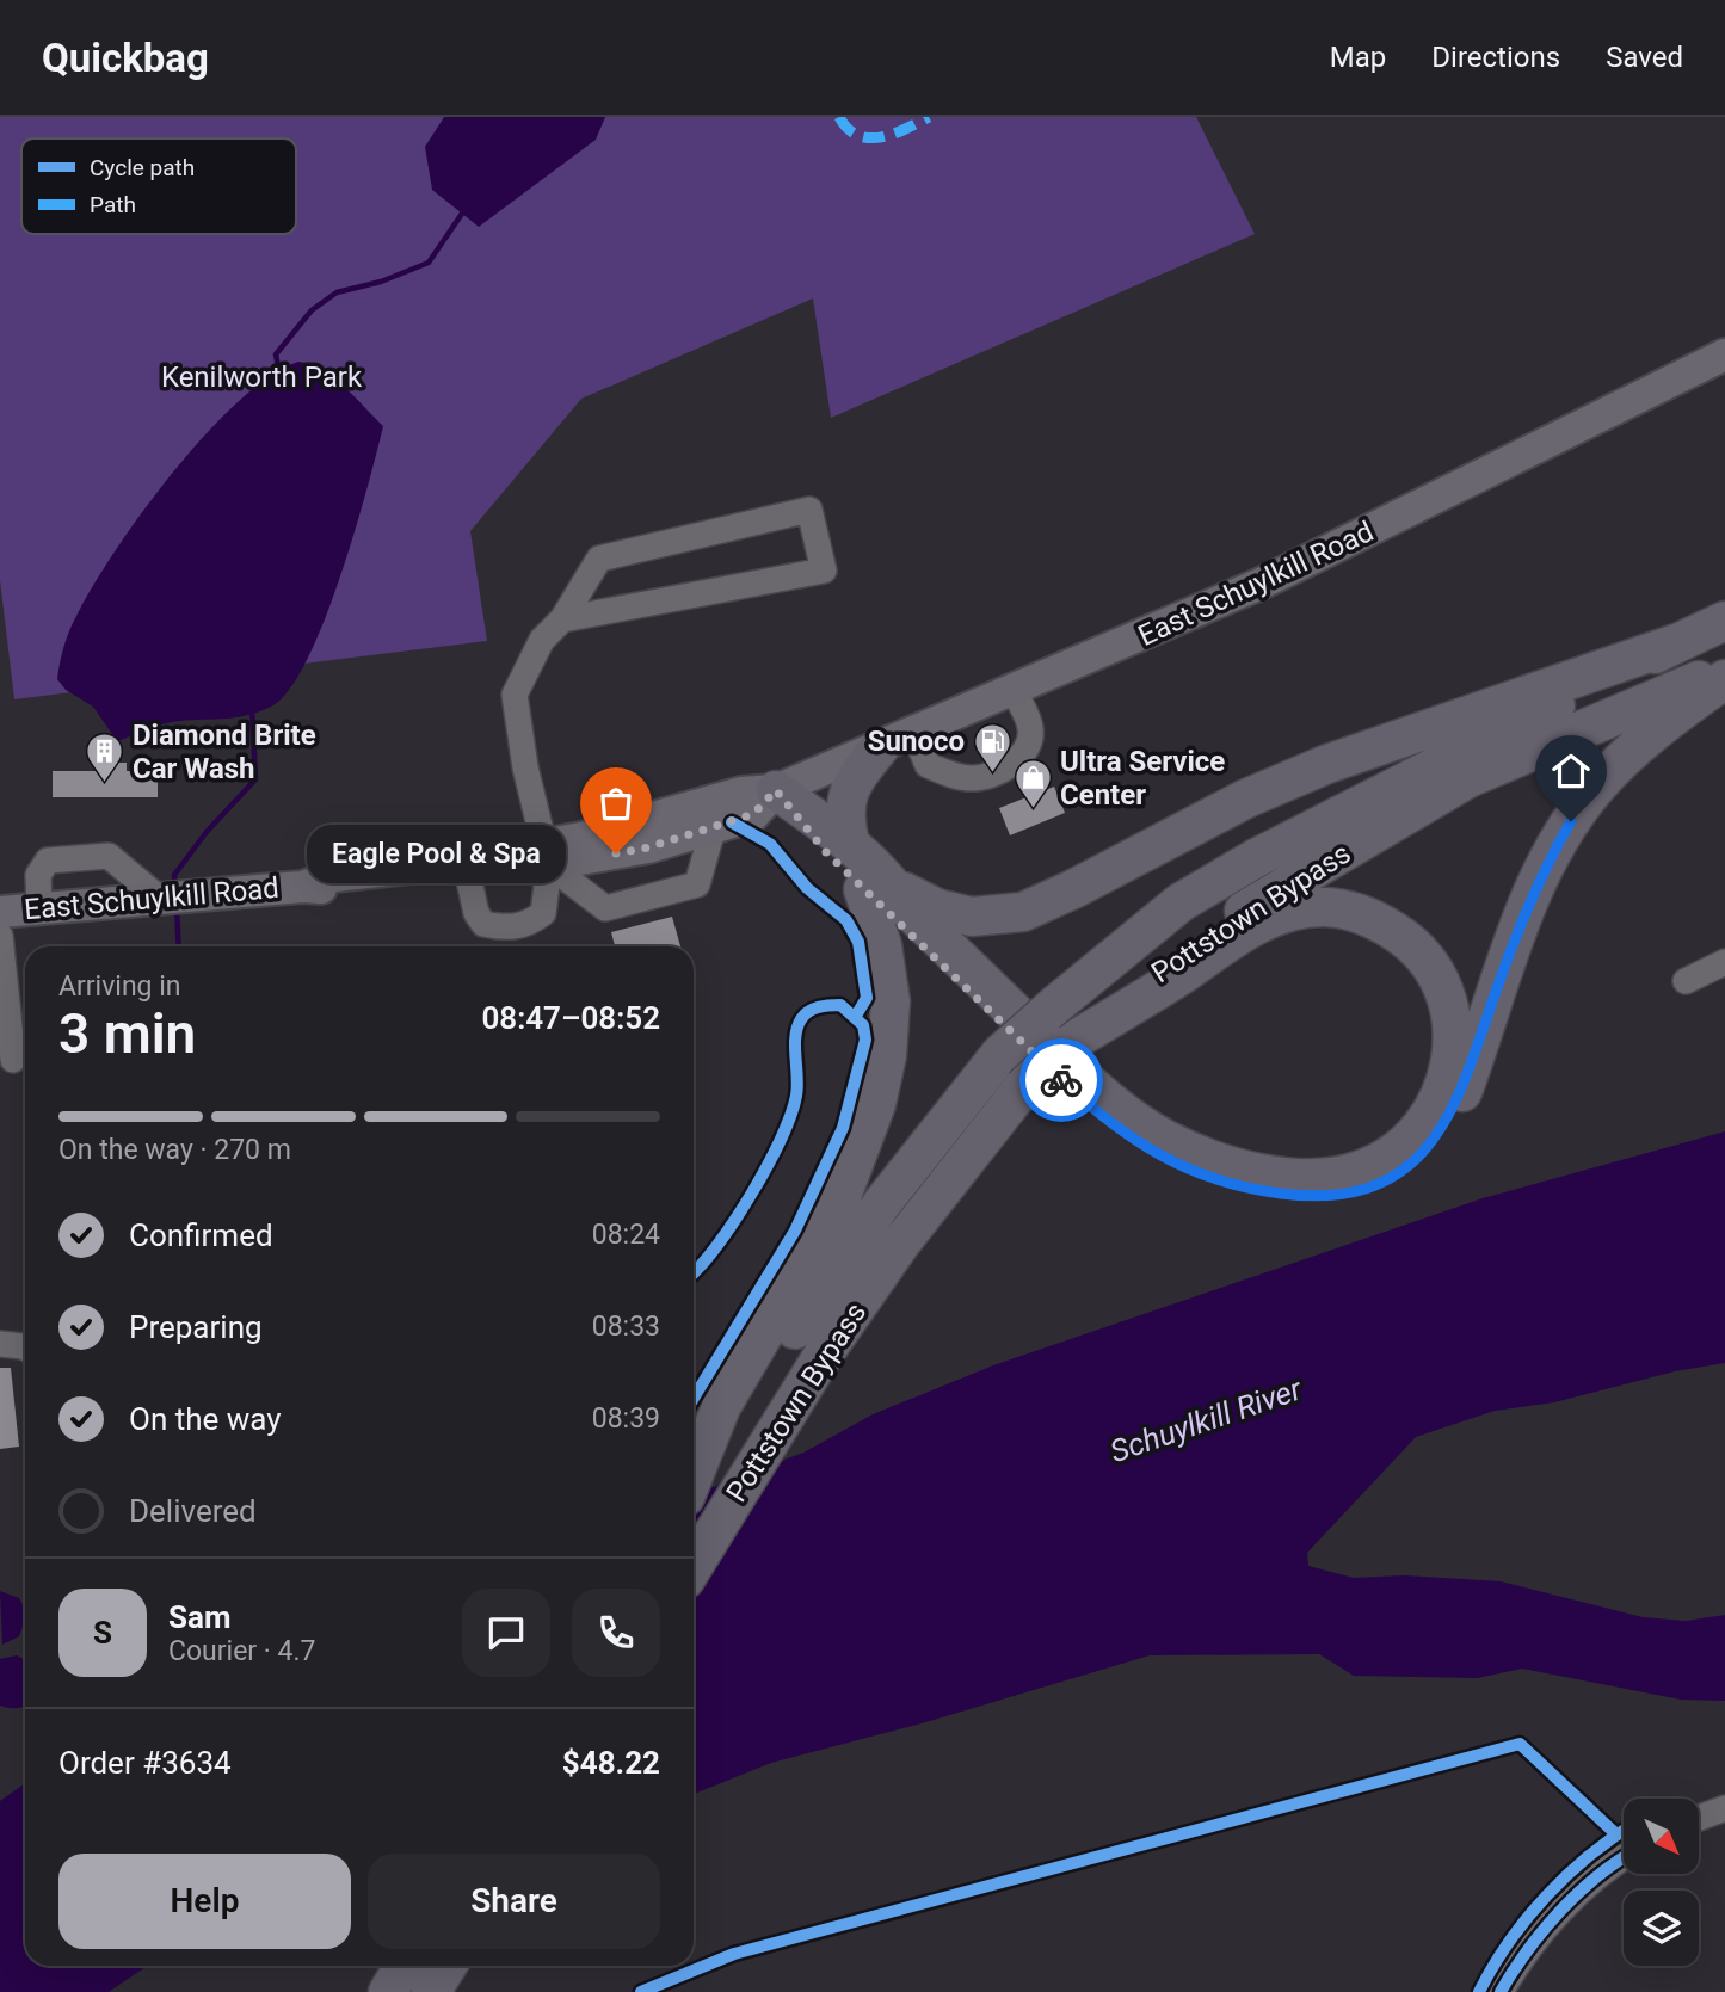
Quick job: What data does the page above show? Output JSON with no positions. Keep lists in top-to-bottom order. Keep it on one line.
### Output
{"streets":{"highway":["Pottstown Bypass"],"main road":["East Schuylkill Road"]},"water":["Schuylkill River"],"parks":["Kenilworth Park"],"places":{"fuel station":["Sunoco"],"building":["Diamond Brite Car Wash"],"shop":["Ultra Service Center"],"other":["Eagle Pool & Spa"]},"legend":["Cycle path","Path"],"north":"bottom right","page":{"header":"Quickbag","nav":["Map","Directions","Saved"],"bubble":"Eagle Pool & Spa","heading":["3 min","Arriving in","08:47–08:52"],"panel":["Sam","Courier · 4.7","Order #3634","$48.22"],"bar":"On the way · 270 m","list":[["Confirmed","08:24"],["Preparing","08:33"],["On the way","08:39"],"Delivered"],"round":"S","buttons":["Help","Share"]}}
